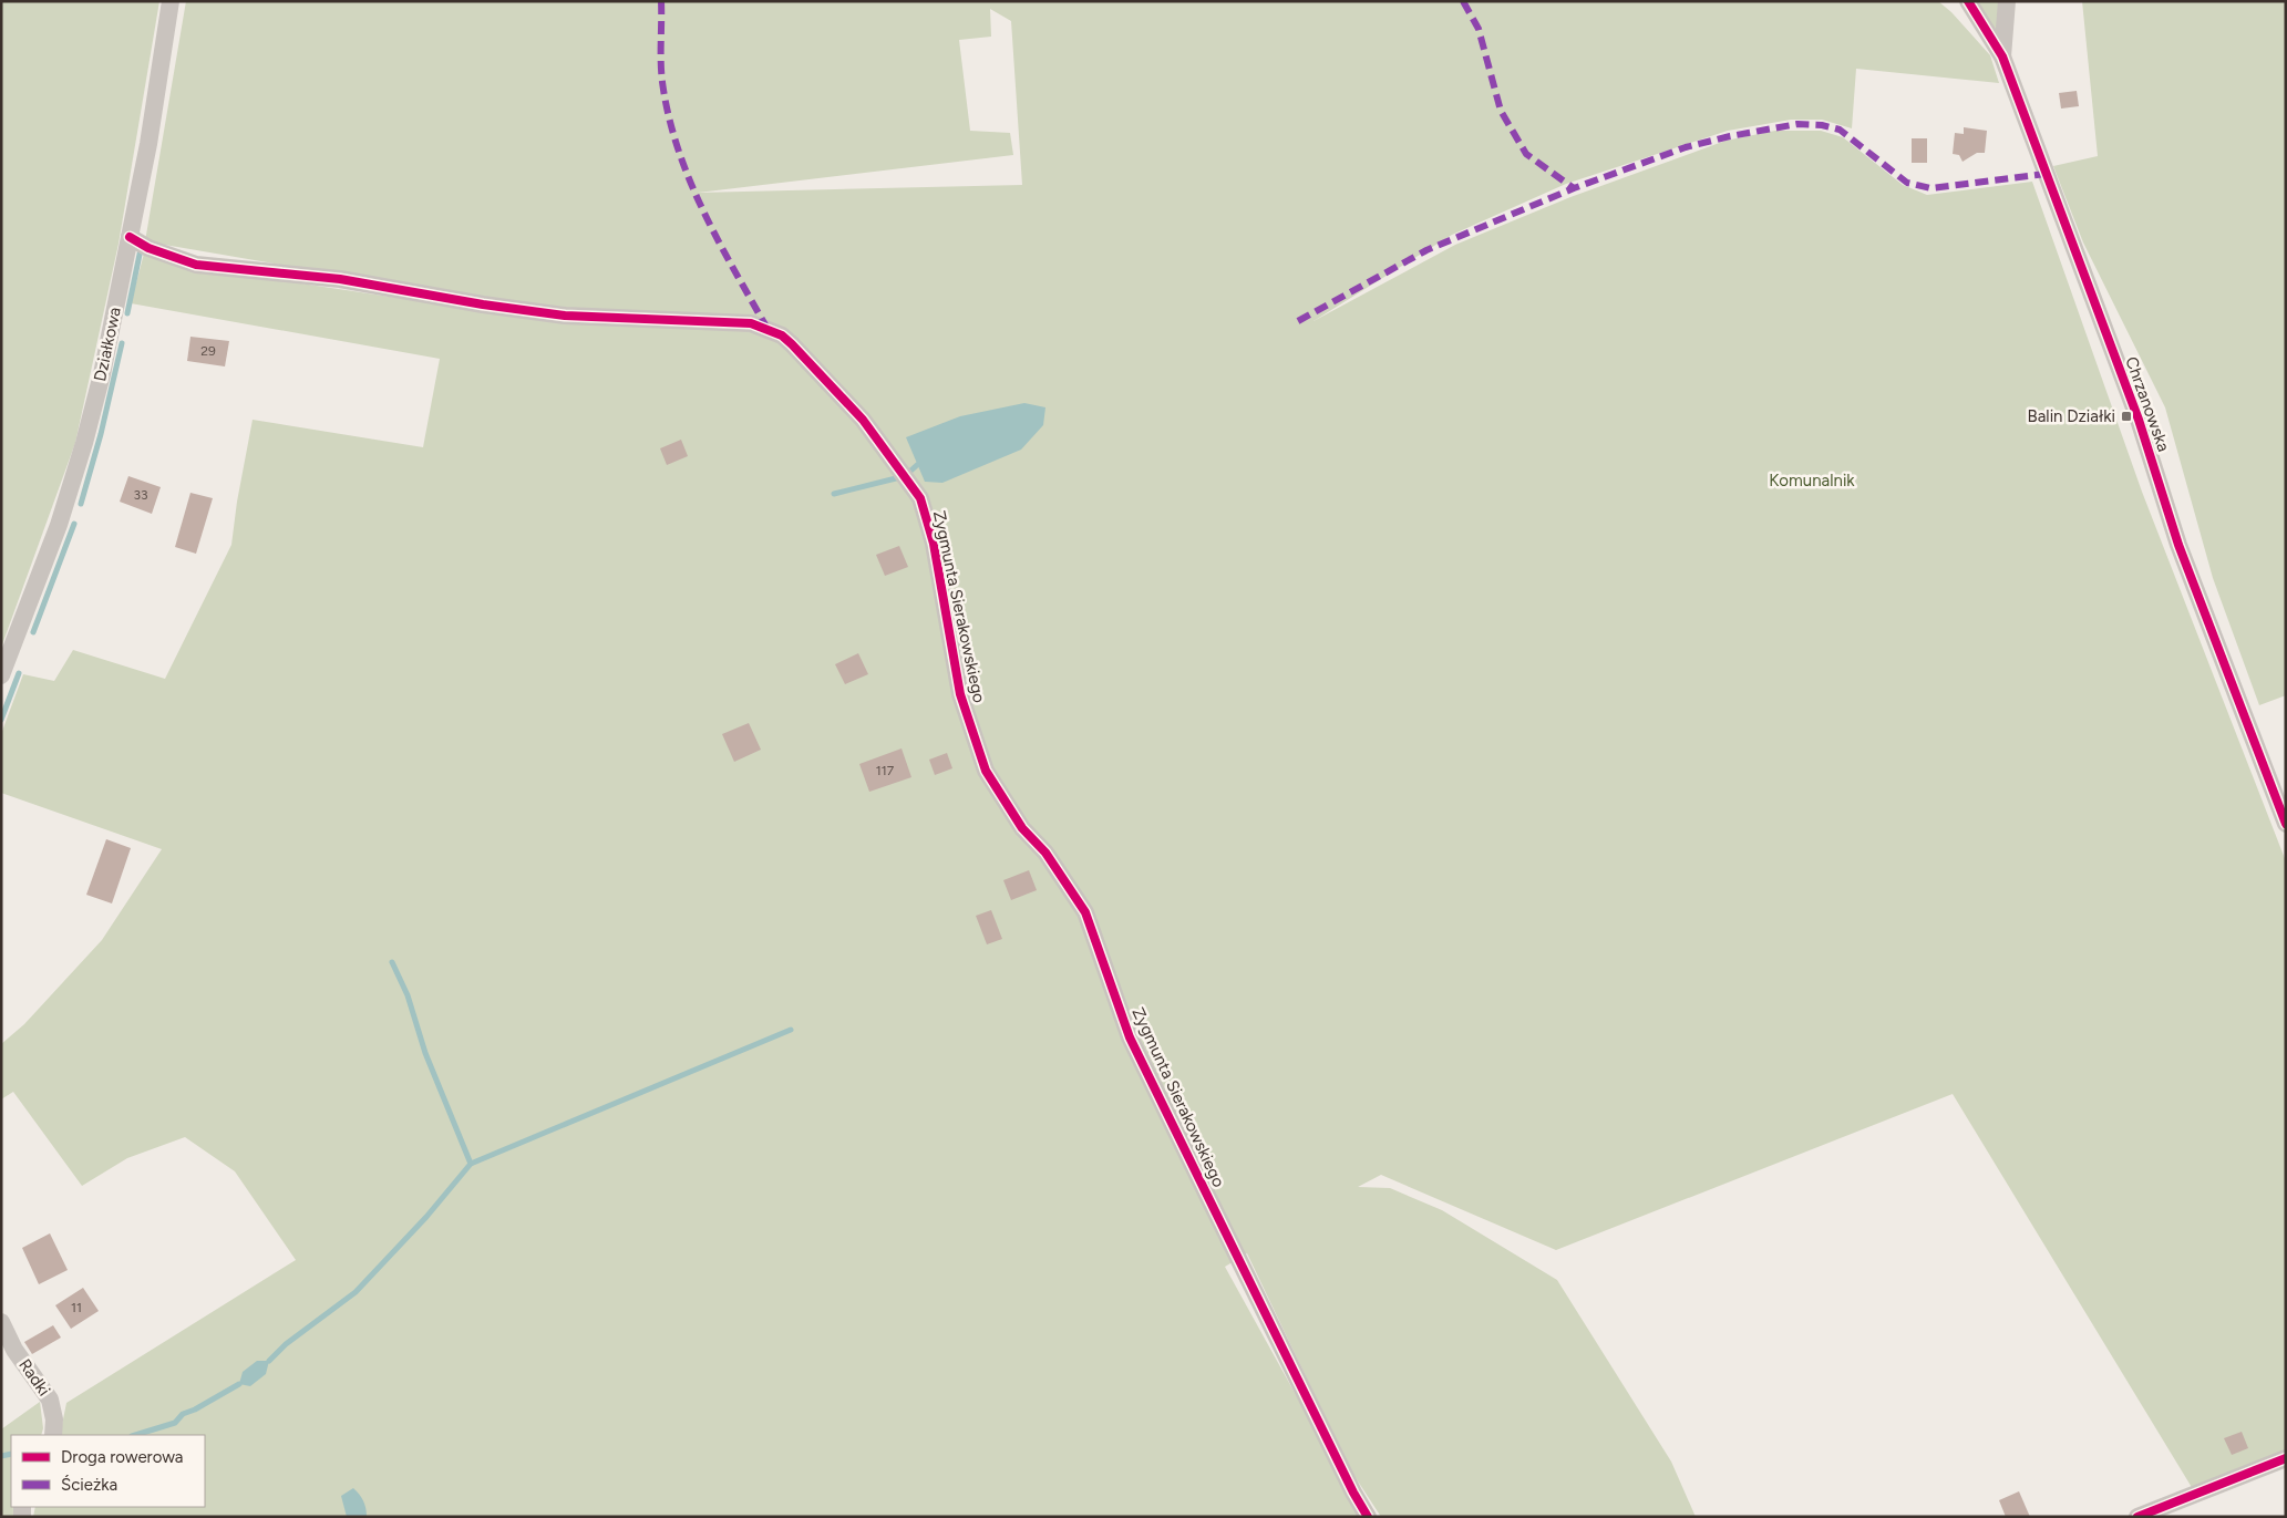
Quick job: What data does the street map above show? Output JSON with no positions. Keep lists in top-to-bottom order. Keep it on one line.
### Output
{"streets":{"street":["Działkowa","Chrzanowska","Zygmunta Sierakowskiego","Radki"]},"crossings":[["Działkowa","Zygmunta Sierakowskiego"]],"parks":["Komunalnik"],"places":{"transit":["Balin Działki"]},"house_numbers":["29","33","117","11"],"legend":["Droga rowerowa","Ścieżka"]}
